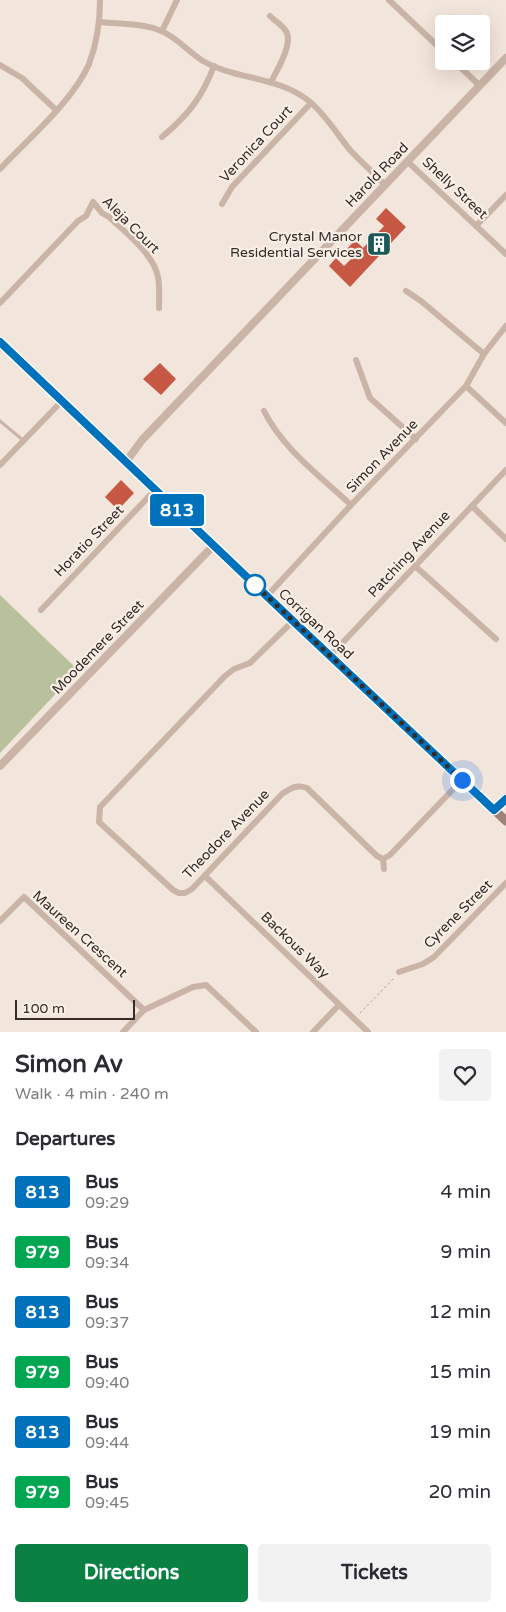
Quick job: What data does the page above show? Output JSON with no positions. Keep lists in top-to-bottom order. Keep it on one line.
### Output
{"streets":{"main road":["Corrigan Road"],"street":["Veronica Court","Harold Road","Shelly Street","Aleja Court","Simon Avenue","Horatio Street","Patching Avenue","Moodemere Street","Theodore Avenue","Cyrene Street","Maureen Crescent","Backous Way"]},"crossings":[["Harold Road","Shelly Street"],["Harold Road","Corrigan Road"],["Simon Avenue","Corrigan Road"],["Horatio Street","Corrigan Road"],["Patching Avenue","Corrigan Road"],["Corrigan Road","Moodemere Street"],["Corrigan Road","Theodore Avenue"],["Theodore Avenue","Backous Way"]],"places":{"building":["Crystal Manor Residential Services"]},"lines":["bus line 813"],"scale_bar":"100 m","page":{"on_map":"813","scale":"100 m","heading":[["Simon Av","Walk · 4 min · 240 m"],"Departures"],"list":[{"mark":"813","name":"Bus","note":"09:29","value":"4 min"},{"mark":"979","name":"Bus","note":"09:34","value":"9 min"},{"mark":"813","name":"Bus","note":"09:37","value":"12 min"},{"mark":"979","name":"Bus","note":"09:40","value":"15 min"},{"mark":"813","name":"Bus","note":"09:44","value":"19 min"},{"mark":"979","name":"Bus","note":"09:45","value":"20 min"}],"buttons":["Directions","Tickets"]}}
